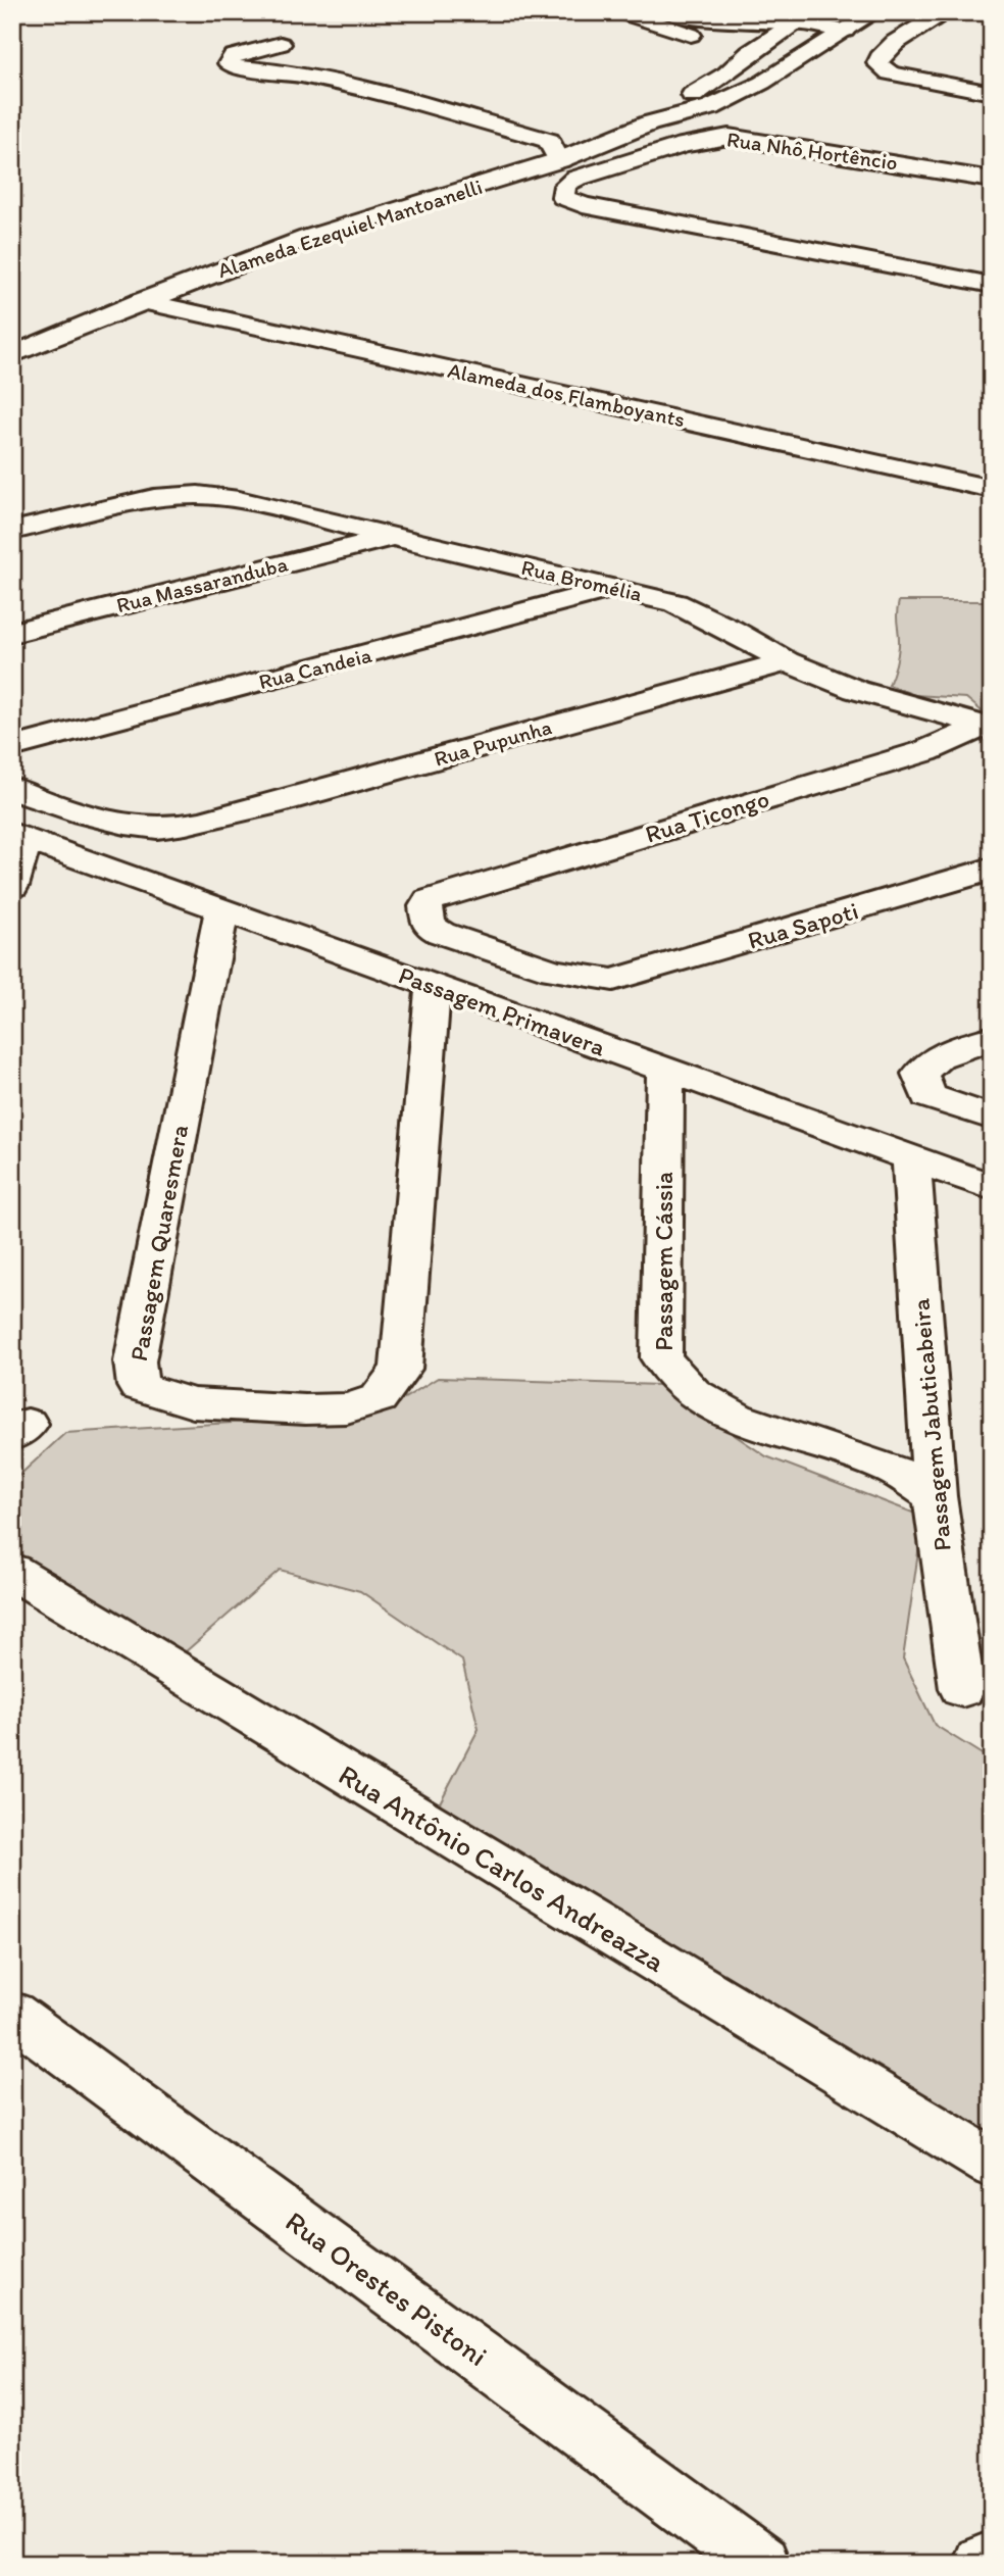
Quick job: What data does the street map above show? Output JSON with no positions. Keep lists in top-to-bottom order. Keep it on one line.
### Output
{"streets":{"street":["Rua Nhô Hortêncio","Alameda Ezequiel Mantoanelli","Alameda dos Flamboyants","Rua Bromélia","Rua Massaranduba","Rua Candeia","Rua Pupunha","Rua Ticongo","Rua Sapoti","Passagem Primavera","Passagem Quaresmera","Passagem Cássia","Passagem Jabuticabeira","Rua Antônio Carlos Andreazza","Rua Orestes Pistoni"]},"crossings":[["Alameda Ezequiel Mantoanelli","Alameda dos Flamboyants"],["Rua Bromélia","Rua Massaranduba"],["Rua Bromélia","Rua Candeia"],["Rua Bromélia","Rua Pupunha"],["Rua Bromélia","Rua Ticongo"],["Rua Ticongo","Rua Sapoti"],["Passagem Primavera","Passagem Quaresmera"],["Passagem Primavera","Passagem Cássia"],["Passagem Primavera","Passagem Jabuticabeira"],["Passagem Cássia","Passagem Jabuticabeira"]]}
